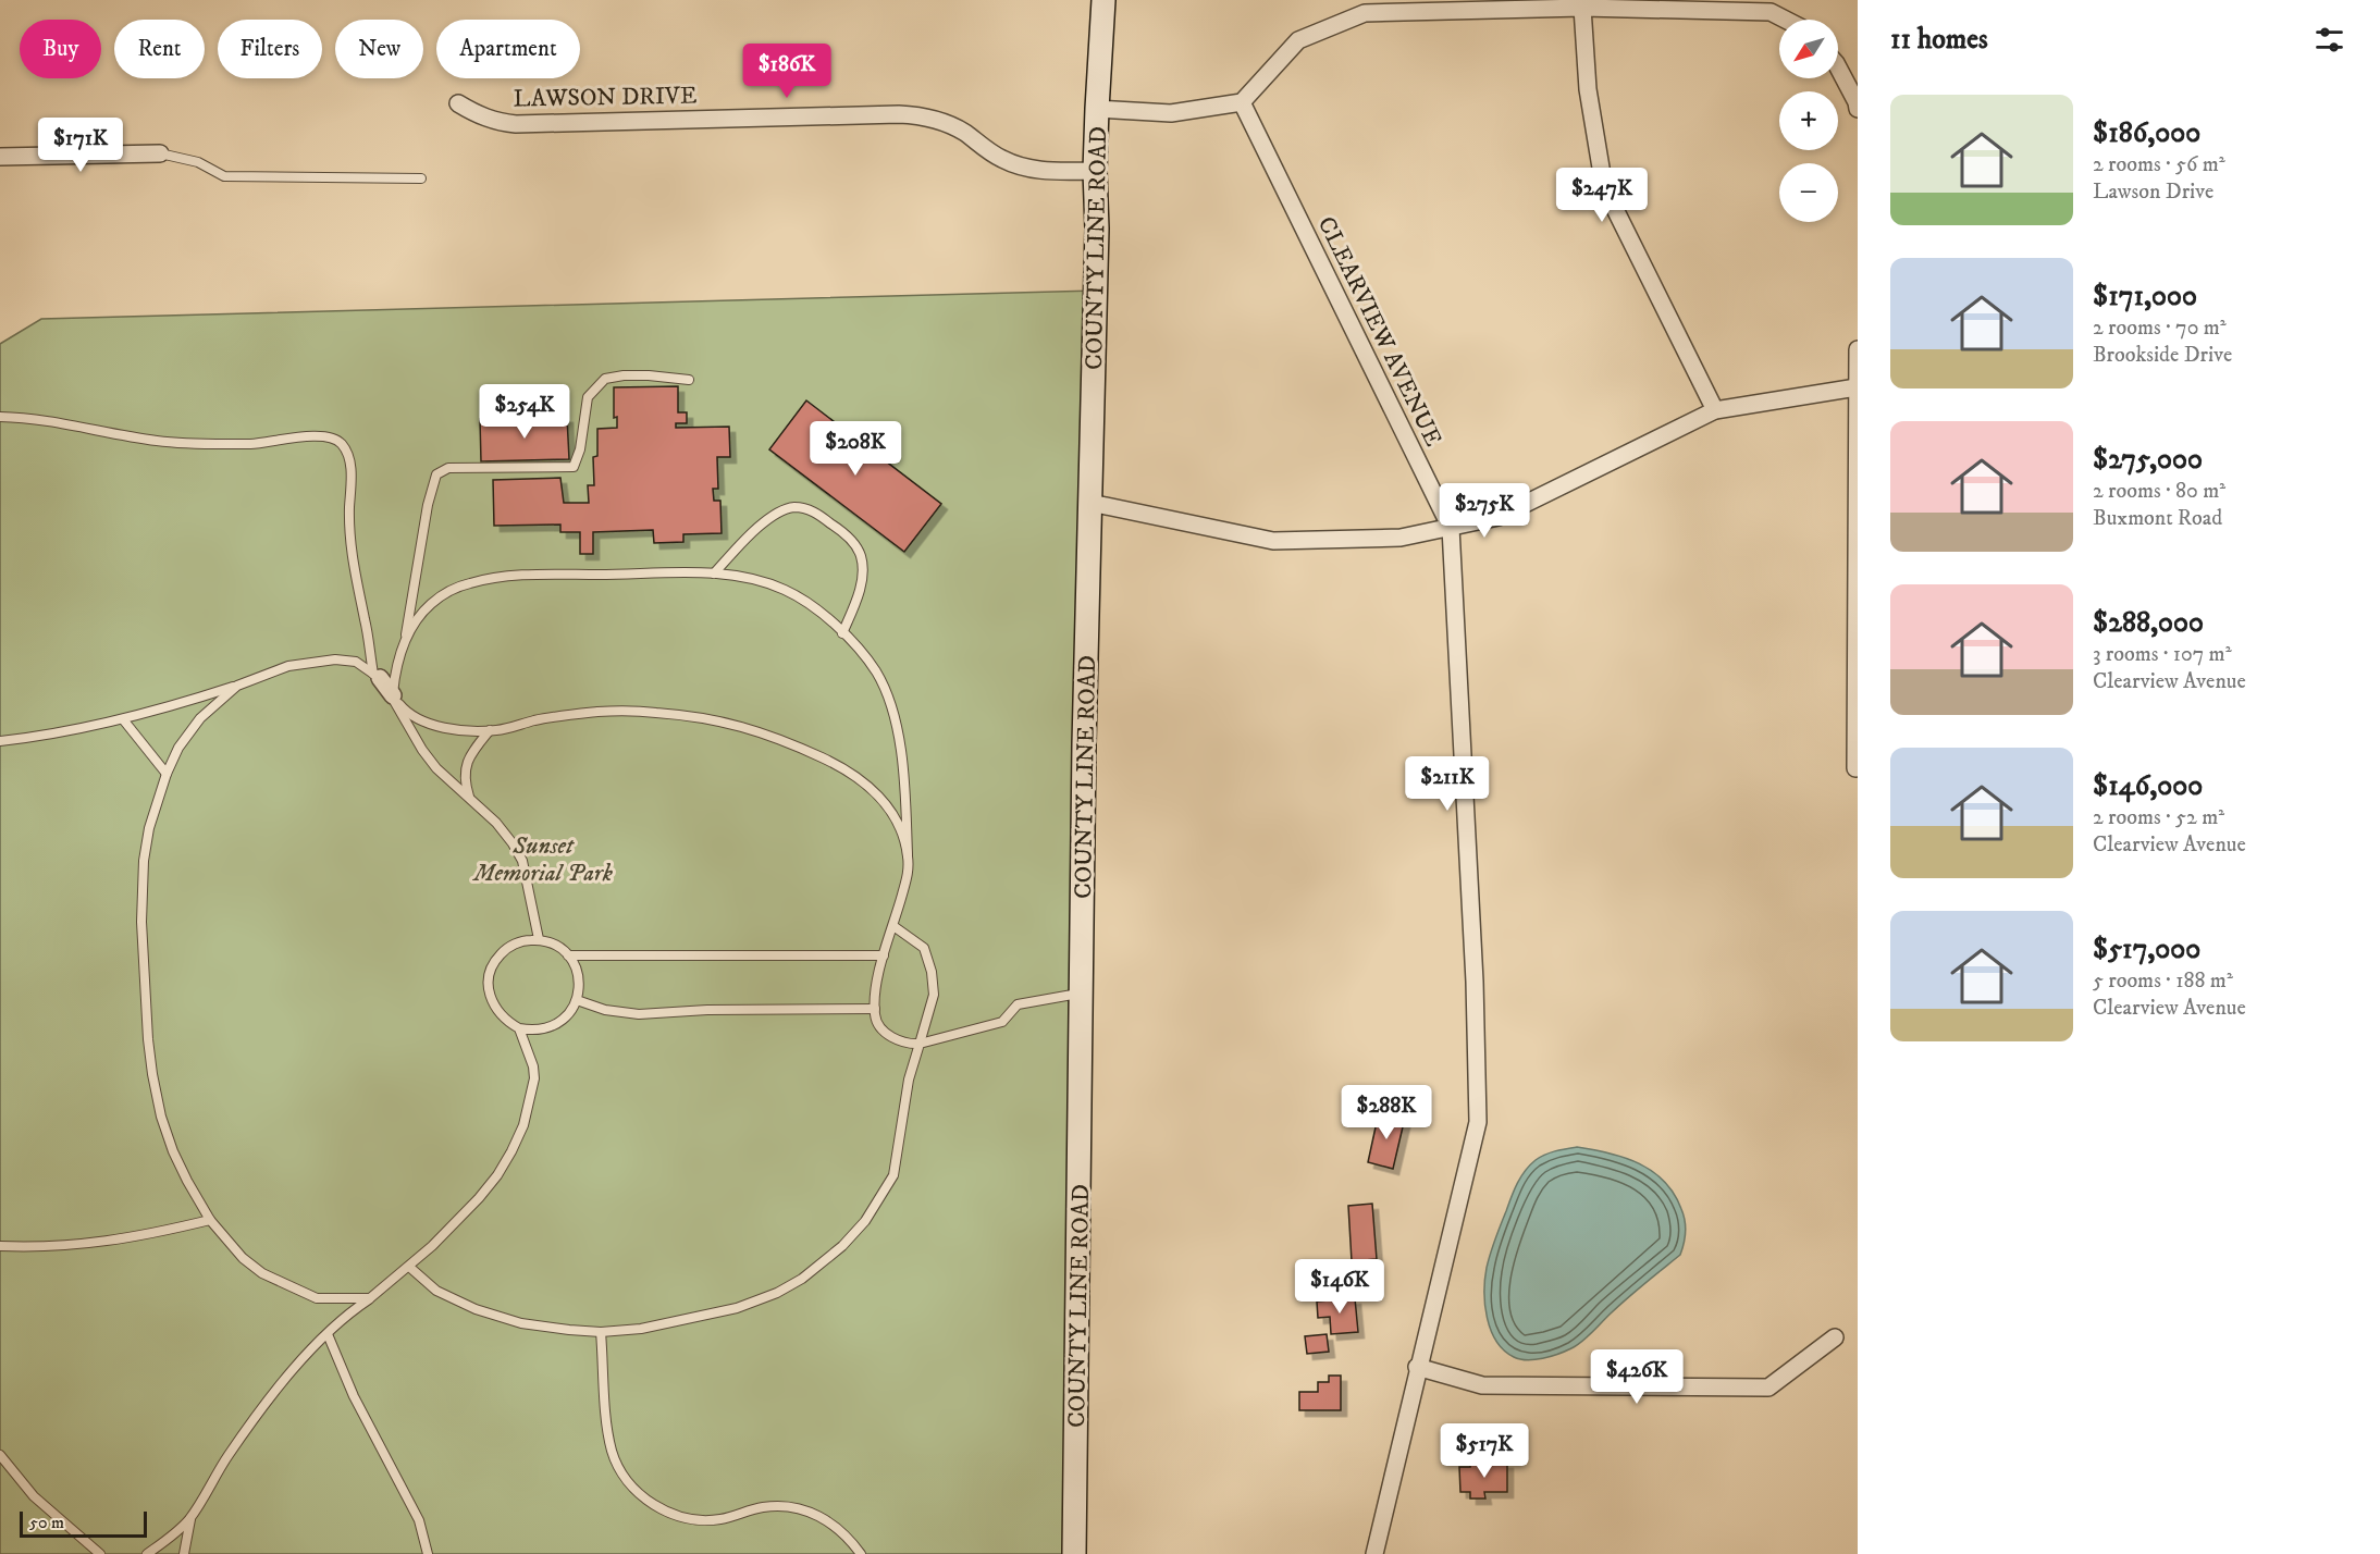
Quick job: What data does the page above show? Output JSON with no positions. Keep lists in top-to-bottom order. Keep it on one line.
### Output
{"streets":{"main road":["COUNTY LINE ROAD"],"street":["LAWSON DRIVE","CLEARVIEW AVENUE"]},"crossings":[["LAWSON DRIVE","COUNTY LINE ROAD"]],"parks":["Sunset Memorial Park"],"scale_bar":"50 m","north":"bottom left","page":{"heading":"11 homes","map_buttons":["+","−"],"chip":["Buy","Rent","Filters","New","Apartment"],"price":["$186K","$171K","$247K","$254K","$208K","$275K","$211K","$288K","$146K","$426K","$517K"],"list":[{"name":"$186,000","note":"2 rooms · 56 m² · Lawson Drive"},{"name":"$171,000","note":"2 rooms · 70 m² · Brookside Drive"},{"name":"$275,000","note":"2 rooms · 80 m² · Buxmont Road"},{"name":"$288,000","note":"3 rooms · 107 m² · Clearview Avenue"},{"name":"$146,000","note":"2 rooms · 52 m² · Clearview Avenue"},{"name":"$517,000","note":"5 rooms · 188 m² · Clearview Avenue"}],"scale":"50 m"}}
